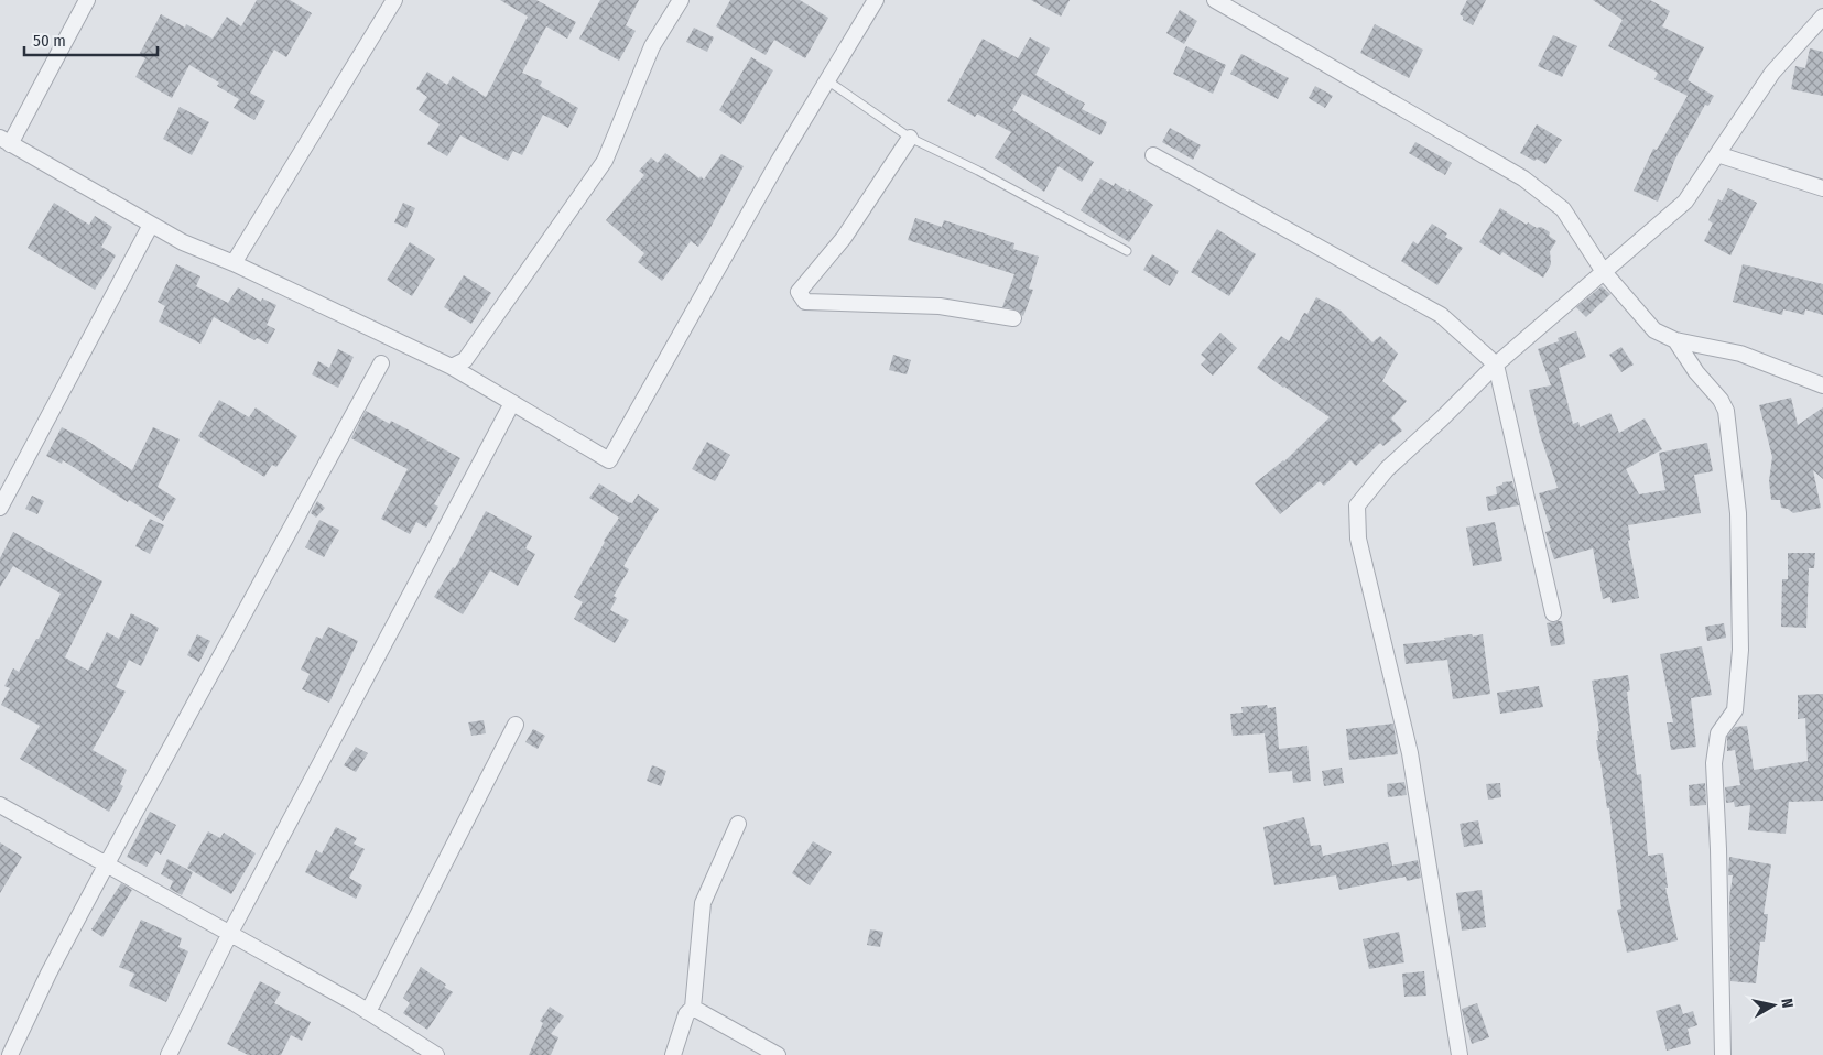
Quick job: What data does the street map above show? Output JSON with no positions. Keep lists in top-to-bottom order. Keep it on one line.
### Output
{"scale_bar":"50 m","north":"right"}
